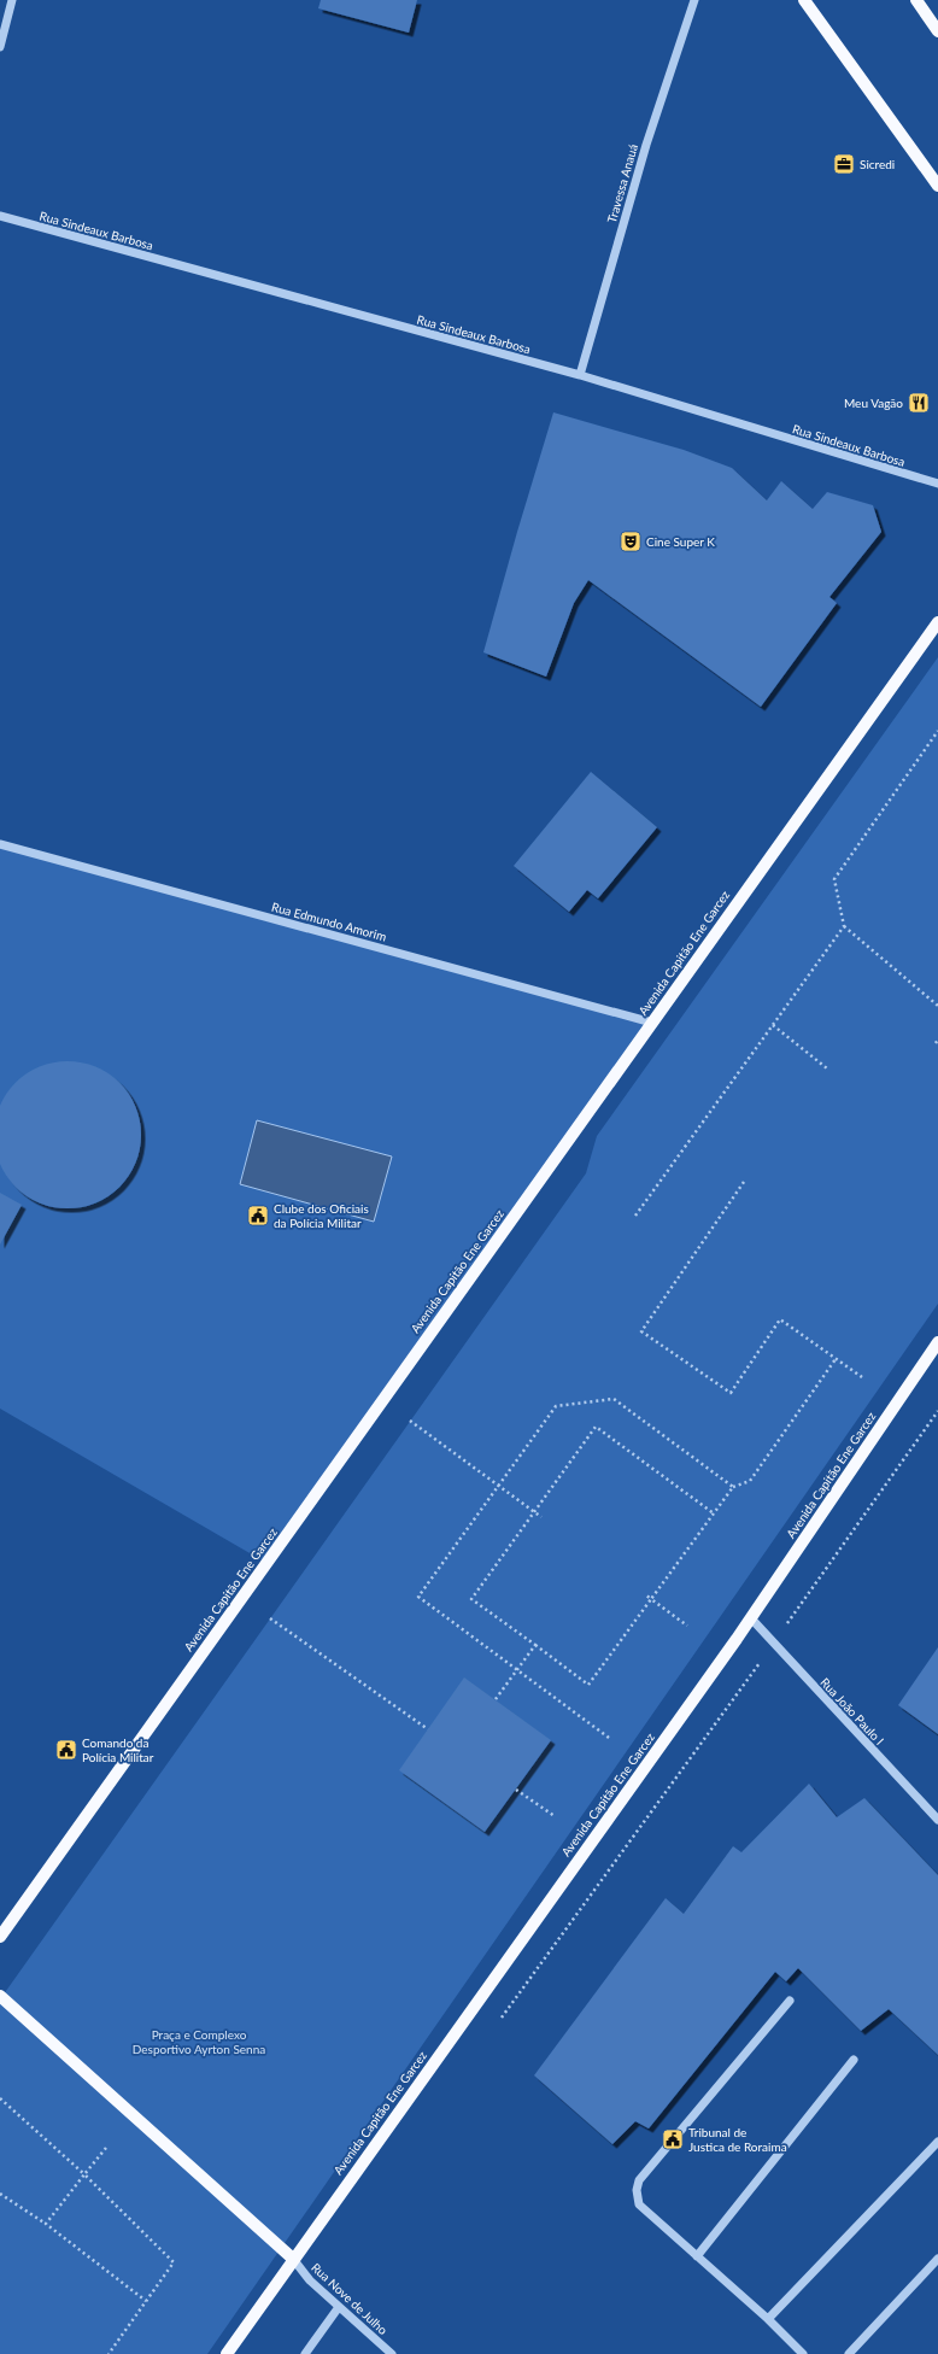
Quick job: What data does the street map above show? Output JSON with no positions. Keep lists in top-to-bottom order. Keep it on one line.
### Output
{"streets":{"main road":["Avenida Capitão Ene Garcez"],"street":["Travessa Anauá","Rua Sindeaux Barbosa","Rua Edmundo Amorim","Rua João Paulo I","Rua Nove de Julho"]},"crossings":[["Travessa Anauá","Rua Sindeaux Barbosa"],["Rua Edmundo Amorim","Avenida Capitão Ene Garcez"],["Avenida Capitão Ene Garcez","Rua João Paulo I"],["Avenida Capitão Ene Garcez","Rua Nove de Julho"]],"parks":["Praça e Complexo Desportivo Ayrton Senna"],"places":{"office":["Sicredi"],"restaurant":["Meu Vagão"],"theatre":["Cine Super K"],"public building":["Clube dos Oficiais da Polícia Militar","Comando da Polícia Militar","Tribunal de Justica de Roraima"]}}
